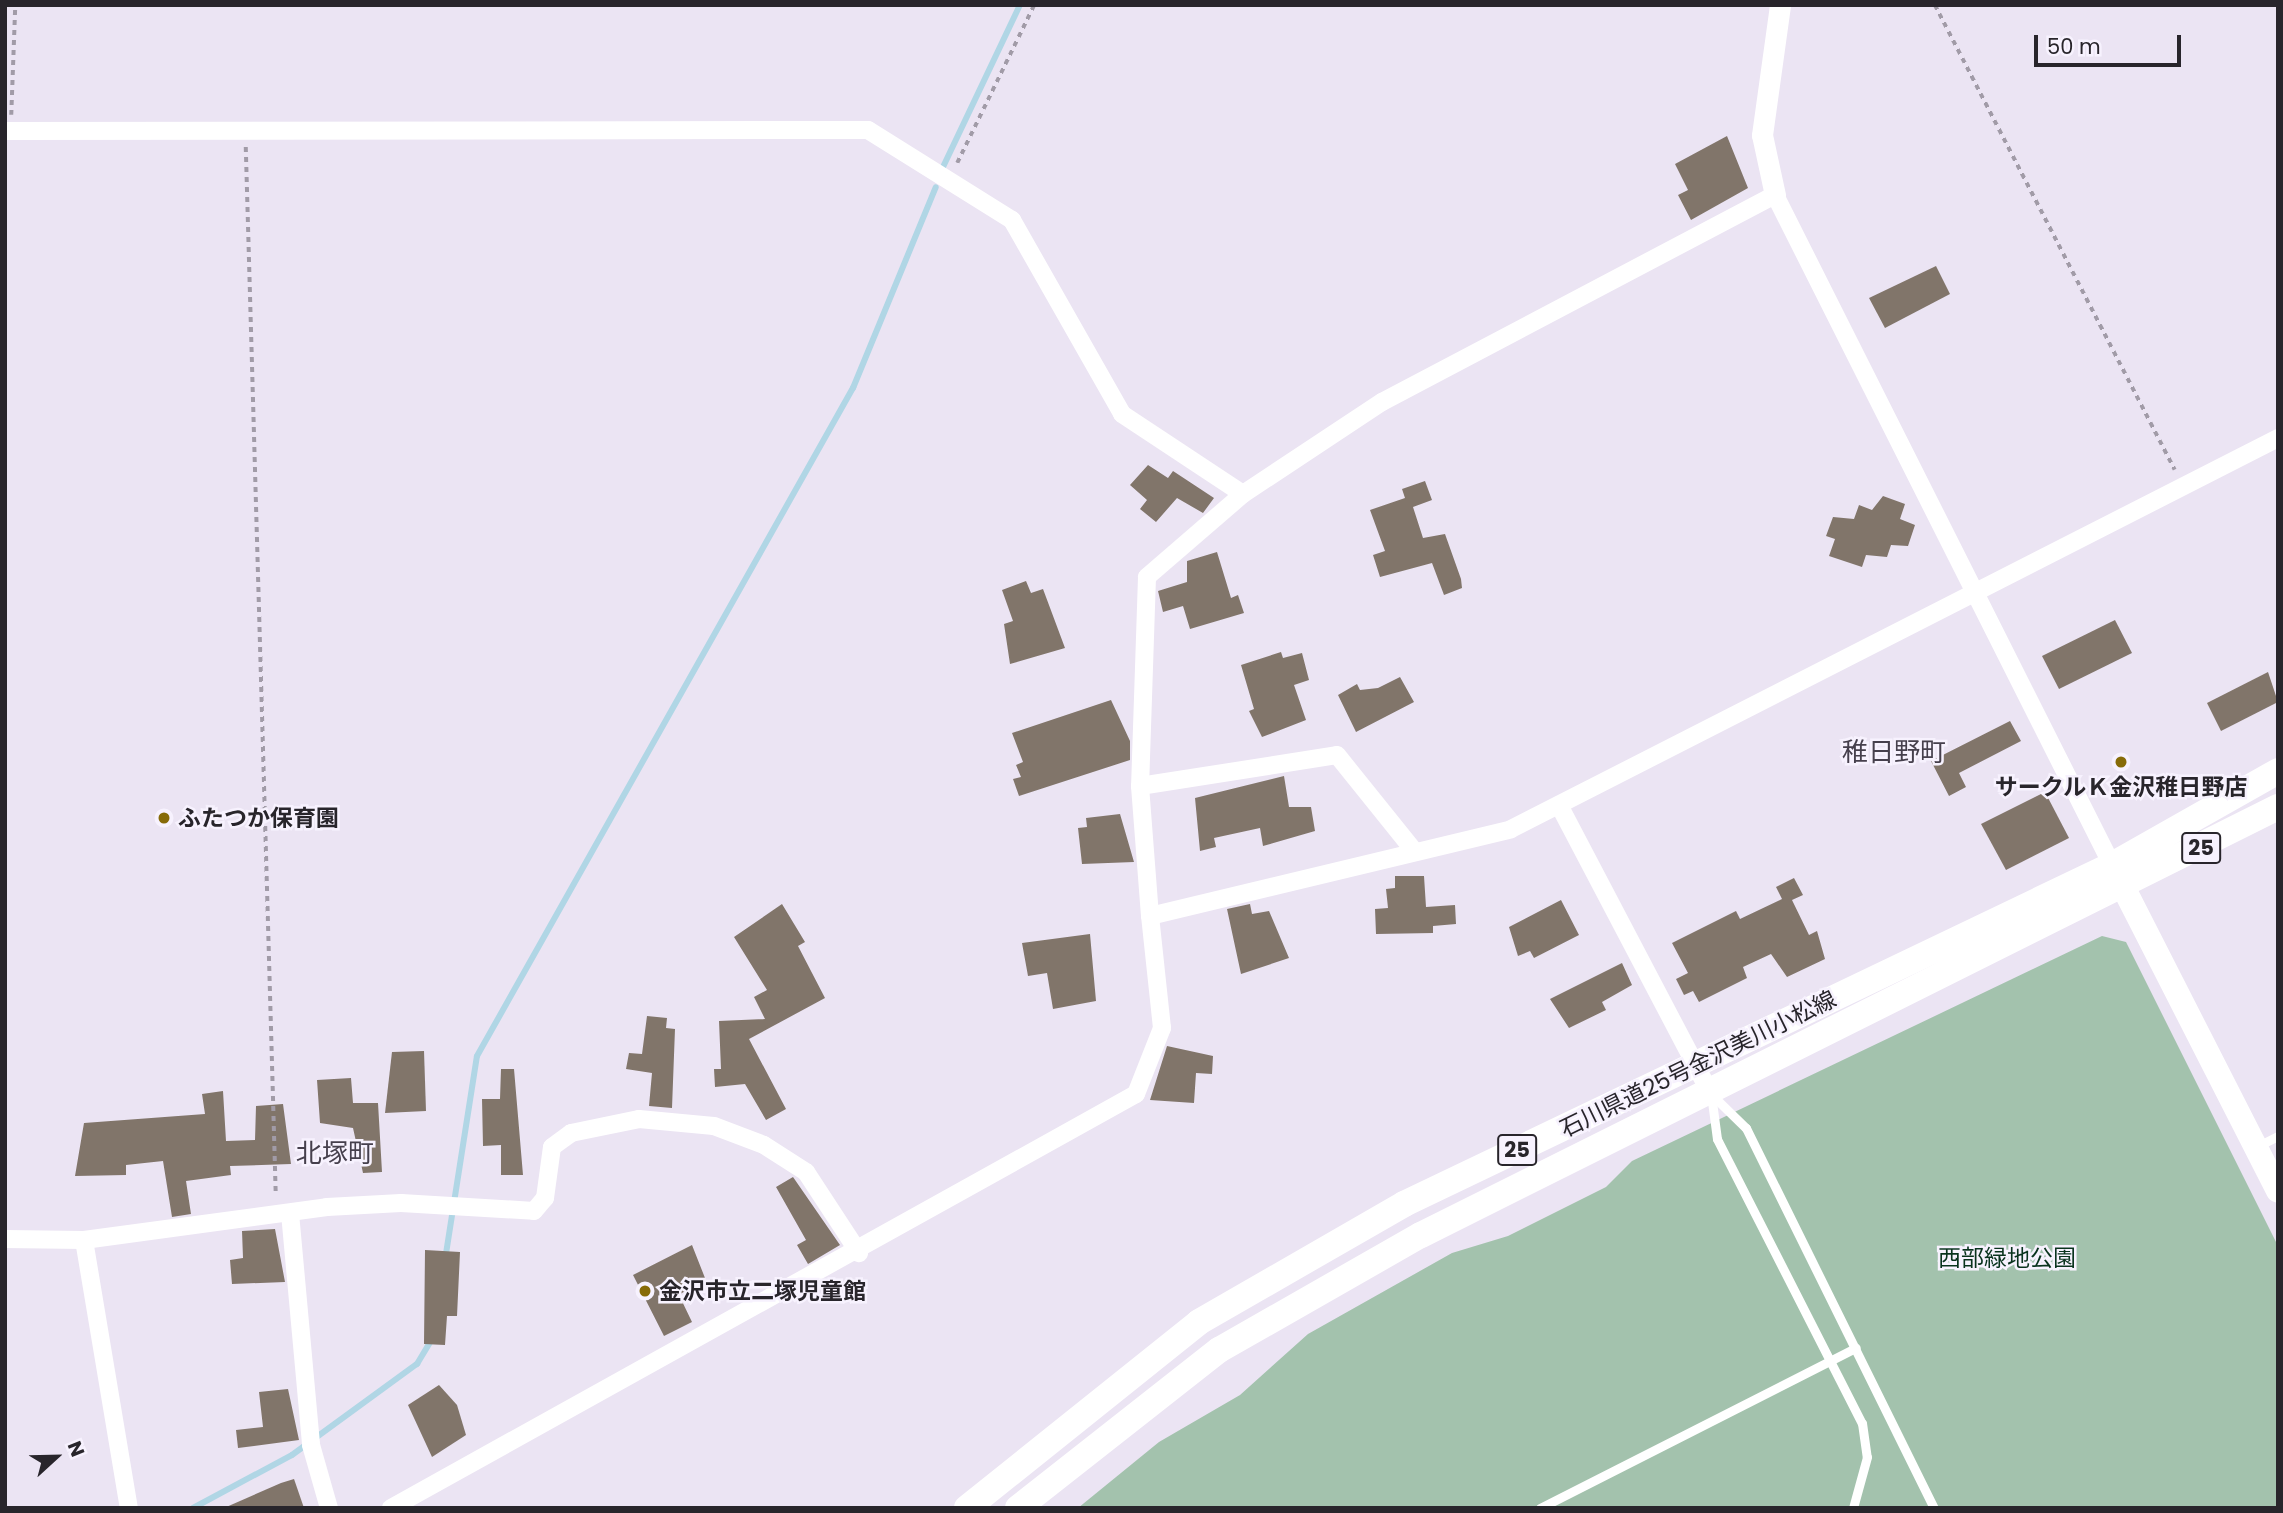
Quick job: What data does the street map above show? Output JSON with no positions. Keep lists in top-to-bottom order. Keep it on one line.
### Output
{"streets":{"main road":["25","石川県道25号金沢美川小松線"]},"districts":["稚日野町","北塚町"],"parks":["西部緑地公園"],"places":["サークルＫ金沢稚日野店","ふたつか保育園","金沢市立二塚児童館"],"scale_bar":"50 m","north":"right"}
